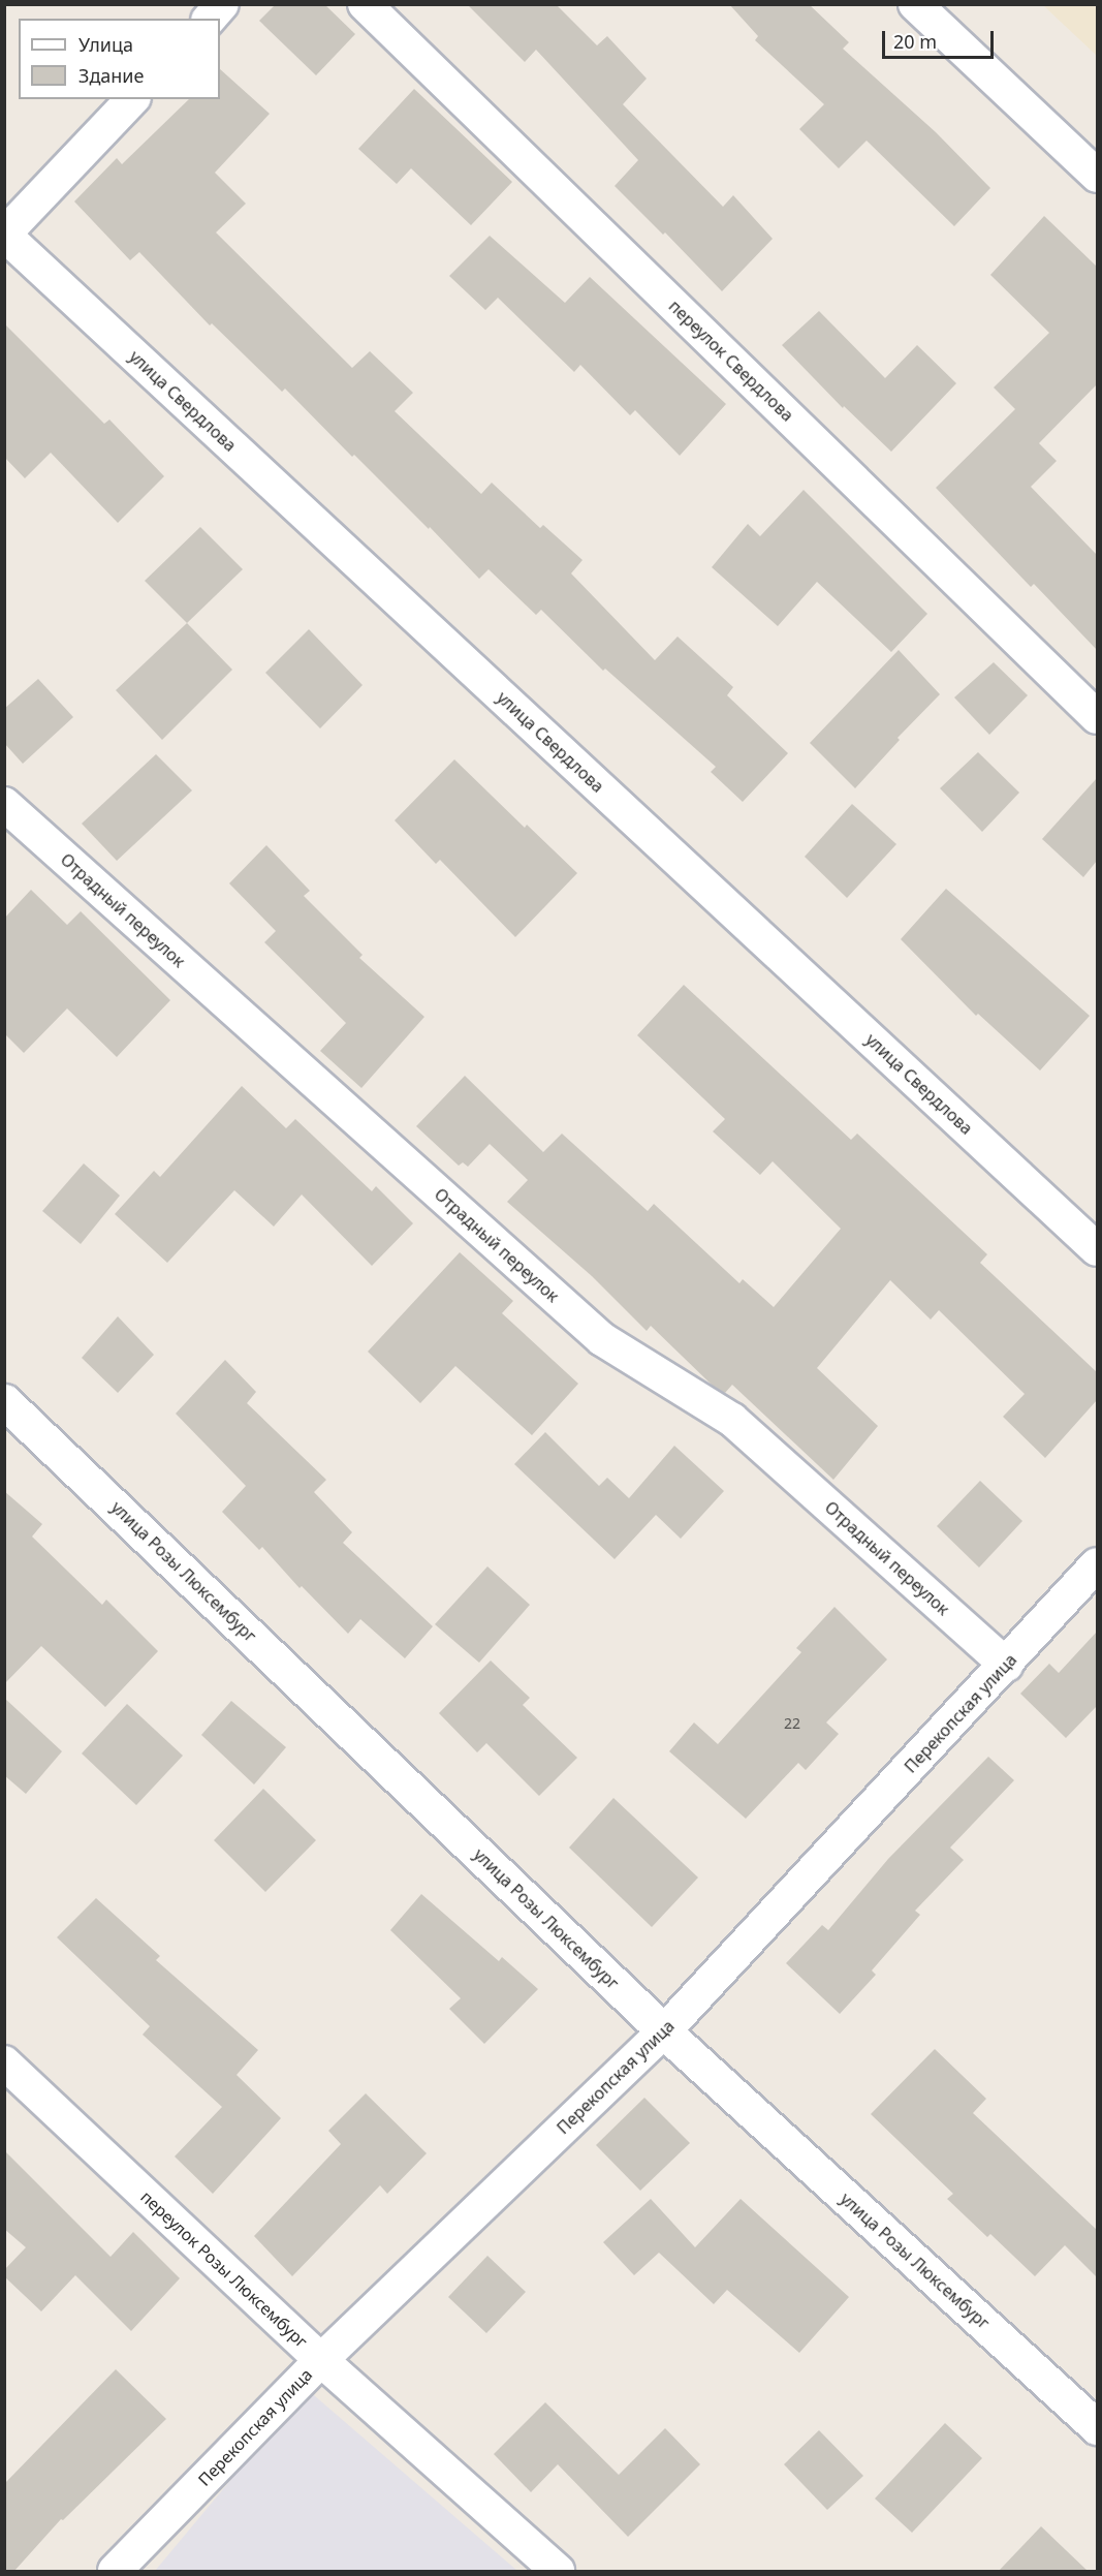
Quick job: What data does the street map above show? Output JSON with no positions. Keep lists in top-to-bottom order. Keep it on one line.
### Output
{"streets":{"main road":["улица Розы Люксембург"],"street":["переулок Свердлова","улица Свердлова","Отрадный переулок","Перекопская улица","переулок Розы Люксембург"]},"crossings":[["Отрадный переулок","Перекопская улица"],["улица Розы Люксембург","Перекопская улица"],["Перекопская улица","переулок Розы Люксембург"]],"house_numbers":["22"],"legend":["Улица","Здание"],"scale_bar":"20 m"}
